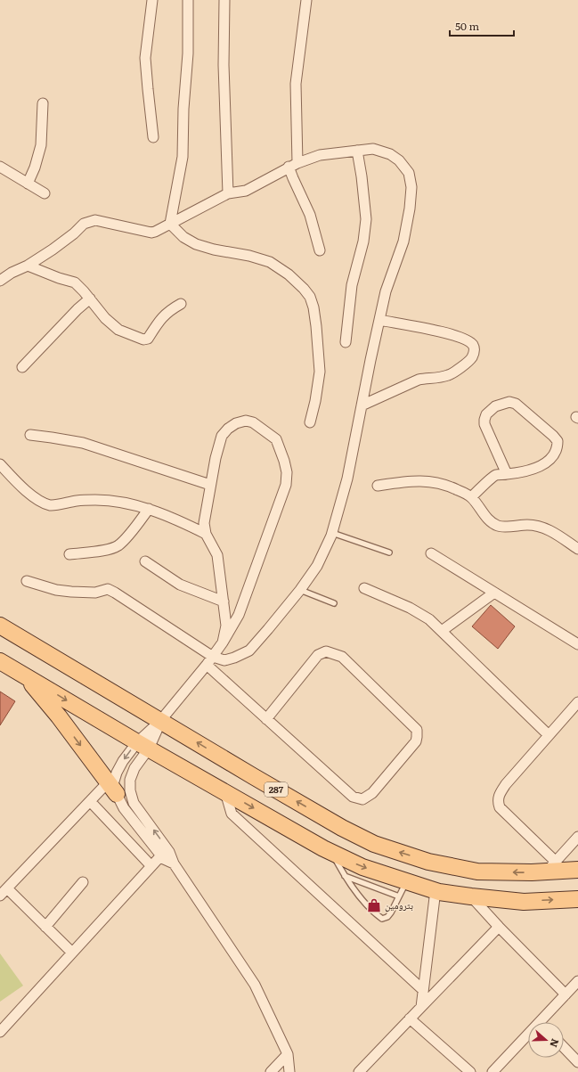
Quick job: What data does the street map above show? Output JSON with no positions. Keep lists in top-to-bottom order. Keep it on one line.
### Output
{"streets":{"main road":["287"]},"places":{"shop":["بترومين"]},"scale_bar":"50 m","north":"right"}
